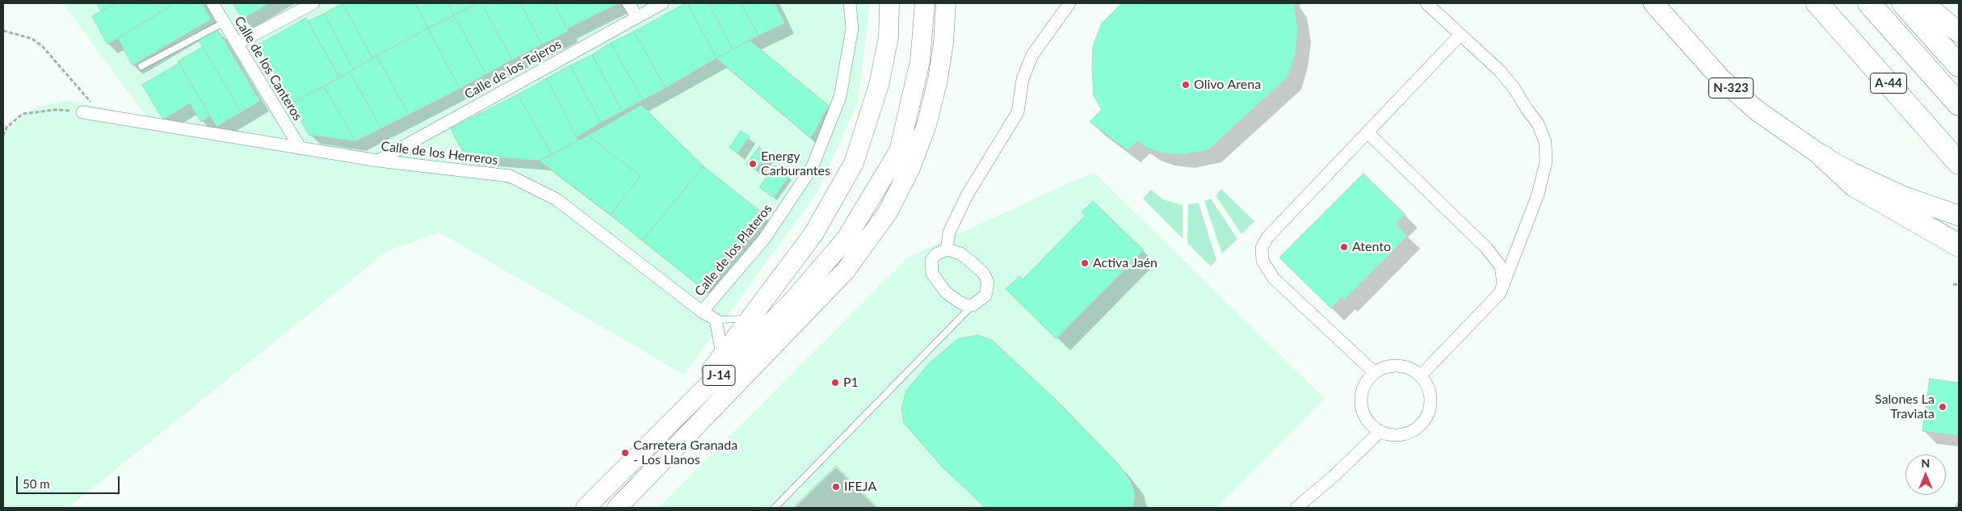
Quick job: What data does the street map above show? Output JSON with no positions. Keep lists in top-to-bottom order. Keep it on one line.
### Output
{"streets":{"highway":["A-44","N-323"],"main road":["J-14"],"street":["Calle de los Canteros","Calle de los Tejeros","Calle de los Herreros","Calle de los Plateros"]},"crossings":[["Calle de los Canteros","Calle de los Herreros"],["Calle de los Tejeros","Calle de los Herreros"],["Calle de los Herreros","Calle de los Plateros"]],"places":["Olivo Arena","Energy Carburantes","Atento","Activa Jaén","P1","Salones La Traviata","Carretera Granada - Los Llanos","IFEJA"],"scale_bar":"50 m","north":"top"}
